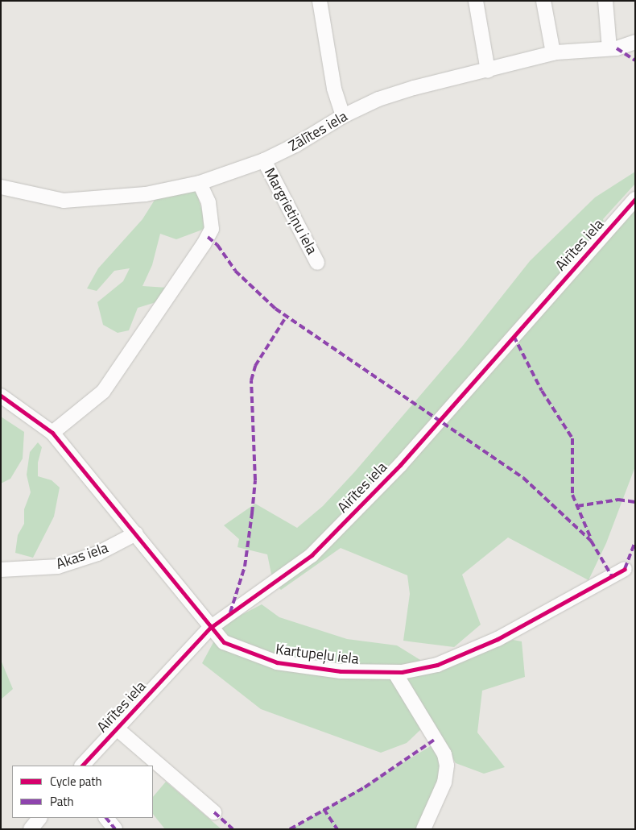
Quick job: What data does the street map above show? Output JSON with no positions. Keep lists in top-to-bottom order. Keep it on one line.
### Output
{"streets":{"street":["Zālītes iela","Margrietiņu iela","Airītes iela","Akas iela","Kartupeļu iela"]},"crossings":[["Zālītes iela","Margrietiņu iela"],["Airītes iela","Kartupeļu iela"],["Akas iela","Kartupeļu iela"]],"legend":["Cycle path","Path"]}
